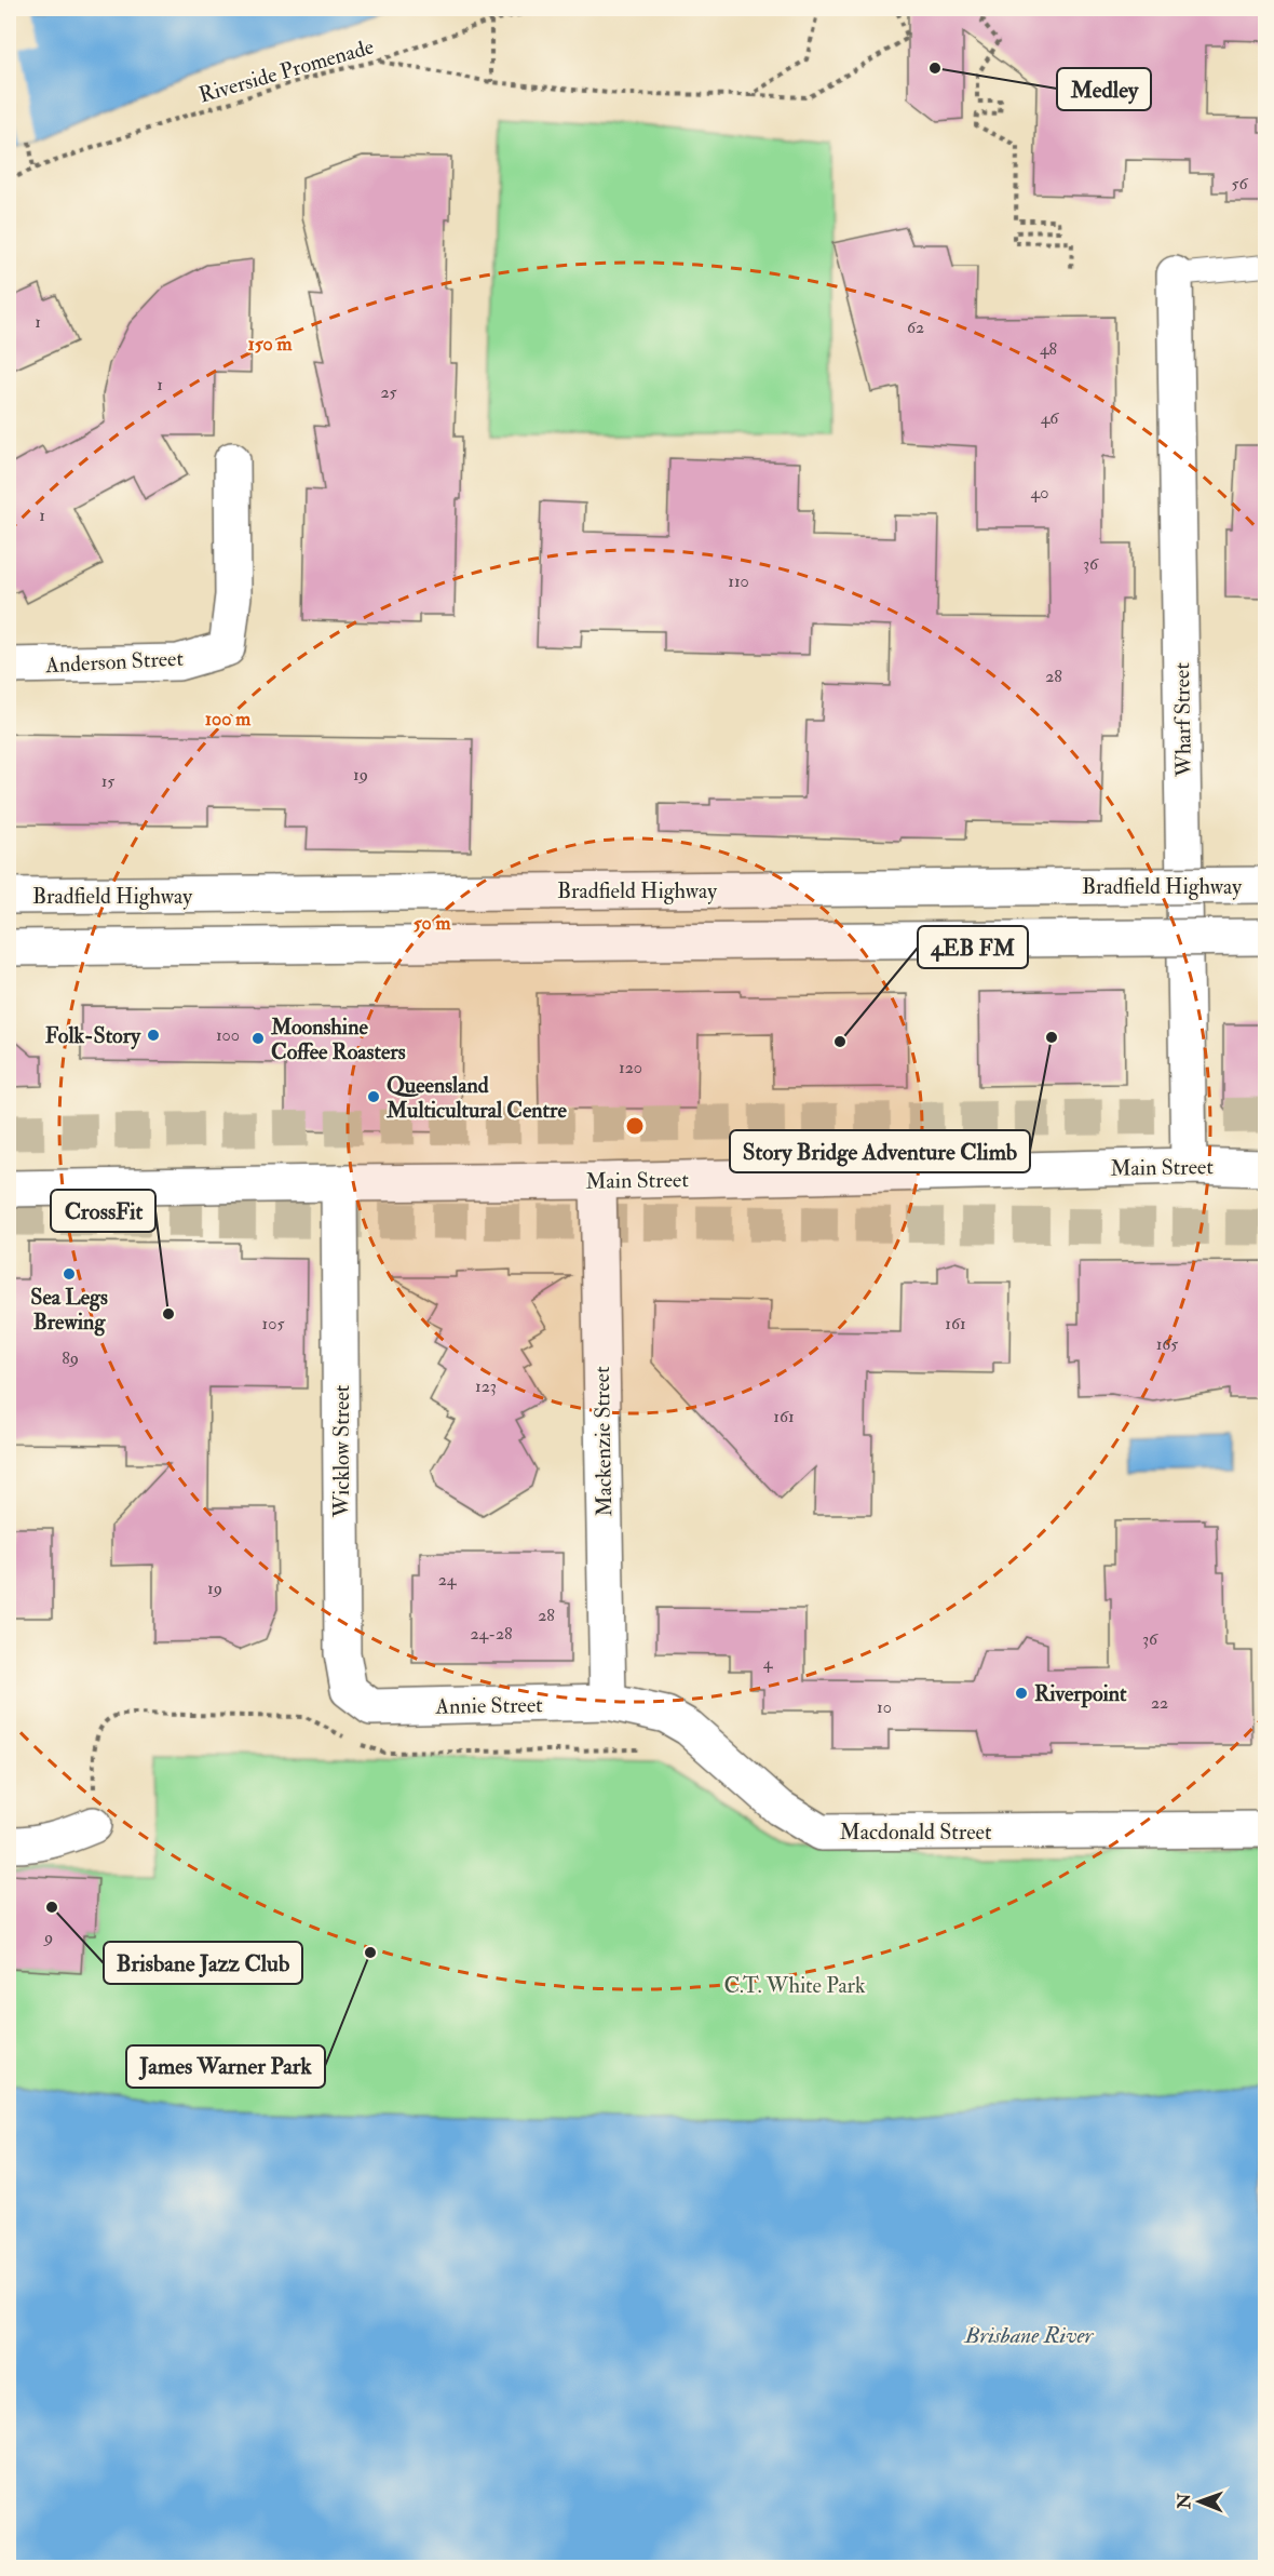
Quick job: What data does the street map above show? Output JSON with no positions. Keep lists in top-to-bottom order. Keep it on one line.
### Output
{"streets":{"main road":["Anderson Street","Wharf Street","Bradfield Highway","Main Street","Mackenzie Street","Wicklow Street","Annie Street","Macdonald Street"],"path":["Riverside Promenade"]},"crossings":[["Wharf Street","Main Street"],["Main Street","Mackenzie Street"],["Main Street","Wicklow Street"],["Mackenzie Street","Annie Street"],["Mackenzie Street","Macdonald Street"],["Wicklow Street","Annie Street"],["Annie Street","Macdonald Street"]],"water":["Brisbane River"],"parks":["C.T. White Park"],"places":["Medley","Folk-Story","Story Bridge Adventure Climb","Moonshine Coffee Roasters","4EB FM","Queensland Multicultural Centre","Sea Legs Brewing","CrossFit","Riverpoint","Brisbane Jazz Club","James Warner Park"],"house_numbers":["56","1","62","48","1","25","46","40","1","36","110","28","19","15","100","120","105","161","165","89","123","161","24","19","28","24-28","36","4","22","10","9"],"north":"left","rings":["150 m","100 m","50 m"]}
